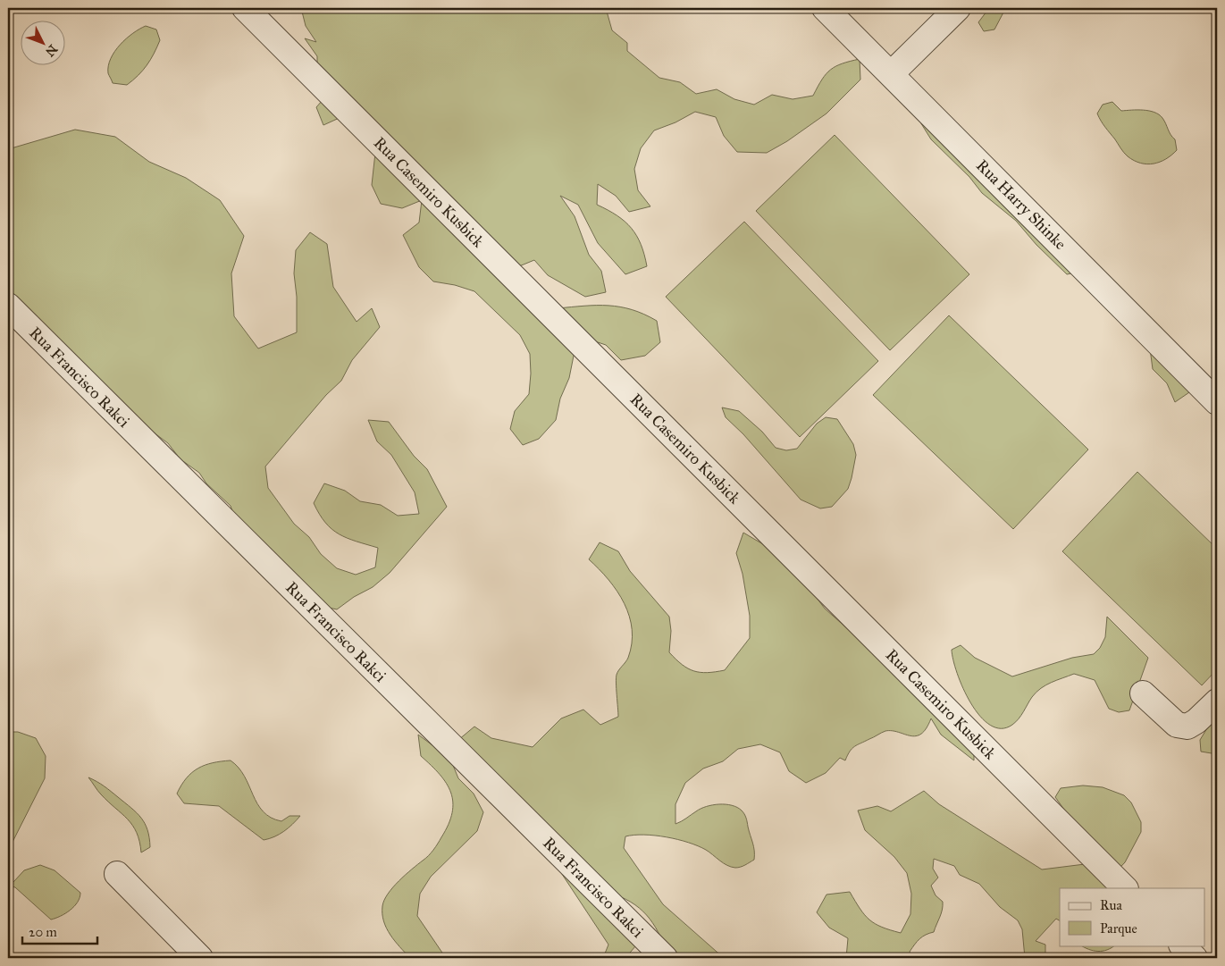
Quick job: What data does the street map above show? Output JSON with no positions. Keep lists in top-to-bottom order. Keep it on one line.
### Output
{"streets":{"street":["Rua Casemiro Kusbick","Rua Harry Shinke","Rua Francisco Rakci"]},"legend":["Rua","Parque"],"scale_bar":"20 m","north":"bottom right"}
